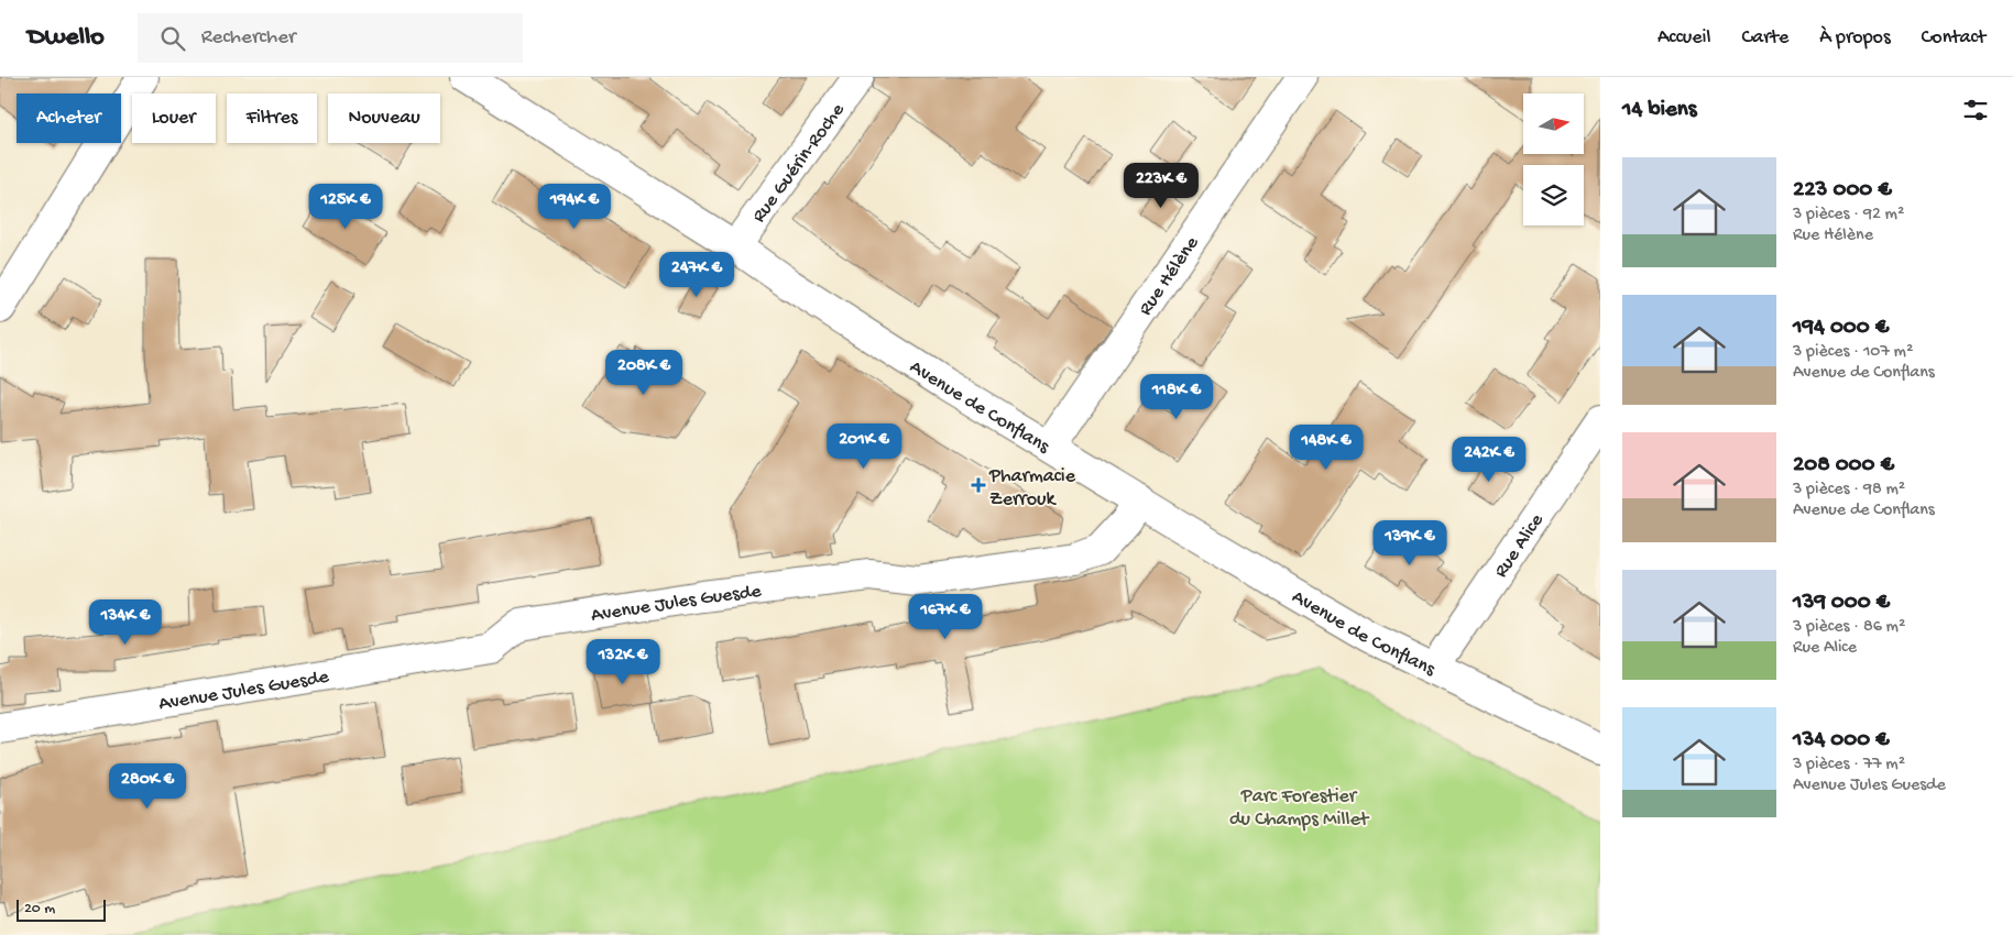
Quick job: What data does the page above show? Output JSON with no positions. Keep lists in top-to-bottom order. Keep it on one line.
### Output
{"streets":{"street":["Rue Guérin-Roche","Rue Hélène","Avenue de Conflans","Rue Alice","Avenue Jules Guesde"]},"crossings":[["Rue Guérin-Roche","Avenue de Conflans"],["Rue Hélène","Avenue de Conflans"],["Avenue de Conflans","Rue Alice"],["Avenue de Conflans","Avenue Jules Guesde"]],"parks":["Parc Forestier du Champs Millet"],"places":{"health":["Pharmacie Zerrouk"]},"scale_bar":"20 m","north":"right","page":{"header":"Dwello","search":"Rechercher","nav":["Accueil","Carte","À propos","Contact"],"heading":"14 biens","chip":["Acheter","Louer","Filtres","Nouveau"],"list":[{"name":"223 000 €","note":"3 pièces · 92 m² · Rue Hélène"},{"name":"194 000 €","note":"3 pièces · 107 m² · Avenue de Conflans"},{"name":"208 000 €","note":"3 pièces · 98 m² · Avenue de Conflans"},{"name":"139 000 €","note":"3 pièces · 86 m² · Rue Alice"},{"name":"134 000 €","note":"3 pièces · 77 m² · Avenue Jules Guesde"}],"price":["223K €","125K €","194K €","247K €","208K €","118K €","201K €","148K €","242K €","139K €","167K €","134K €","132K €","280K €"],"scale":"20 m"}}
